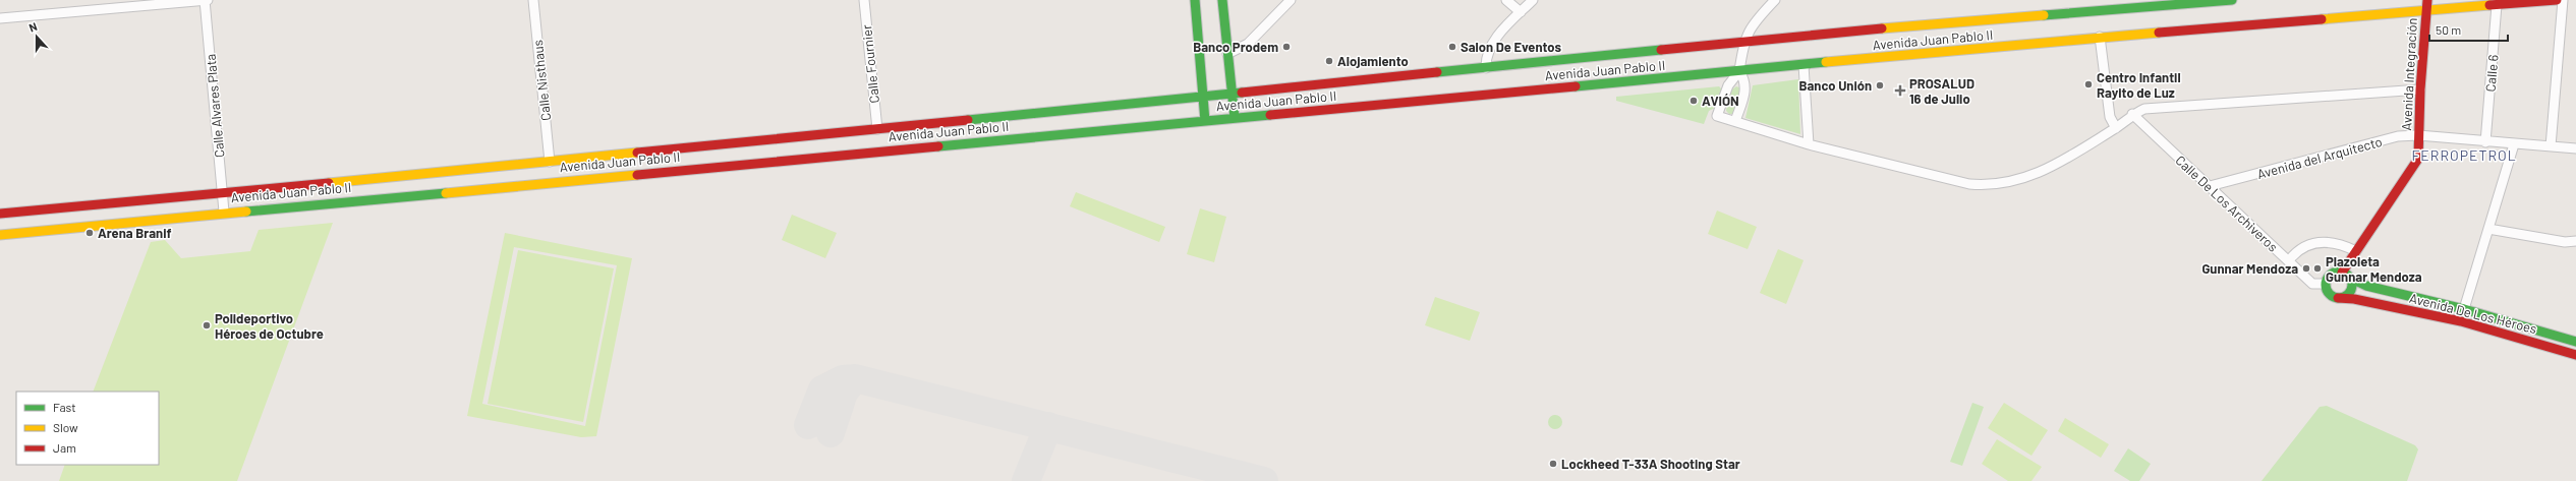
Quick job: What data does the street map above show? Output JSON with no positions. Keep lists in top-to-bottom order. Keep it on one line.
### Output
{"streets":{"main road":["Avenida Juan Pablo II","Avenida Integración","Avenida De Los Héroes"],"street":["Calle Fournier","Calle 6","Calle Nisthaus","Calle Alvares Plata","Avenida del Arquitecto","Calle De Los Archiveros"]},"crossings":[["Avenida Juan Pablo II","Calle Fournier"],["Avenida Juan Pablo II","Calle 6"],["Avenida Juan Pablo II","Avenida Integración"],["Avenida Juan Pablo II","Calle Nisthaus"],["Avenida Juan Pablo II","Calle Alvares Plata"],["Calle 6","Avenida del Arquitecto"],["Avenida Integración","Avenida del Arquitecto"],["Avenida Integración","Calle De Los Archiveros"],["Avenida Integración","Avenida De Los Héroes"],["Avenida del Arquitecto","Calle De Los Archiveros"],["Calle De Los Archiveros","Avenida De Los Héroes"]],"districts":["FERROPETROL"],"places":{"other":["Banco Prodem","Salon De Eventos","Alojamiento","Centro Infantil Rayito de Luz","Banco Unión","AVIÓN","Arena Branif","Gunnar Mendoza","Plazoleta Gunnar Mendoza","Polideportivo Héroes de Octubre","Lockheed T-33A Shooting Star"],"health":["PROSALUD 16 de Julio"]},"legend":["Fast","Slow","Jam"],"scale_bar":"50 m","north":"top"}
